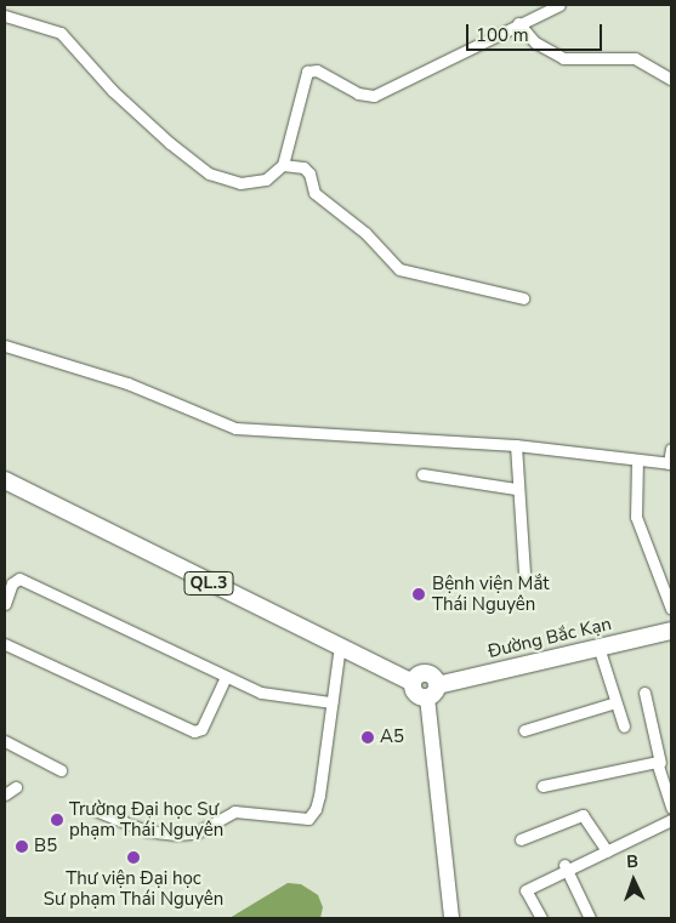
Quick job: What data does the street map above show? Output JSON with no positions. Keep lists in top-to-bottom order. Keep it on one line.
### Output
{"streets":{"highway":["QL.3","Đường Bắc Kạn"]},"crossings":[["QL.3","Đường Bắc Kạn"]],"places":["Bệnh viện Mắt Thái Nguyên","A5","Trường Đại học Sư phạm Thái Nguyên","B5","Thư viện Đại học Sư phạm Thái Nguyên"],"scale_bar":"100 m","north":"top"}
